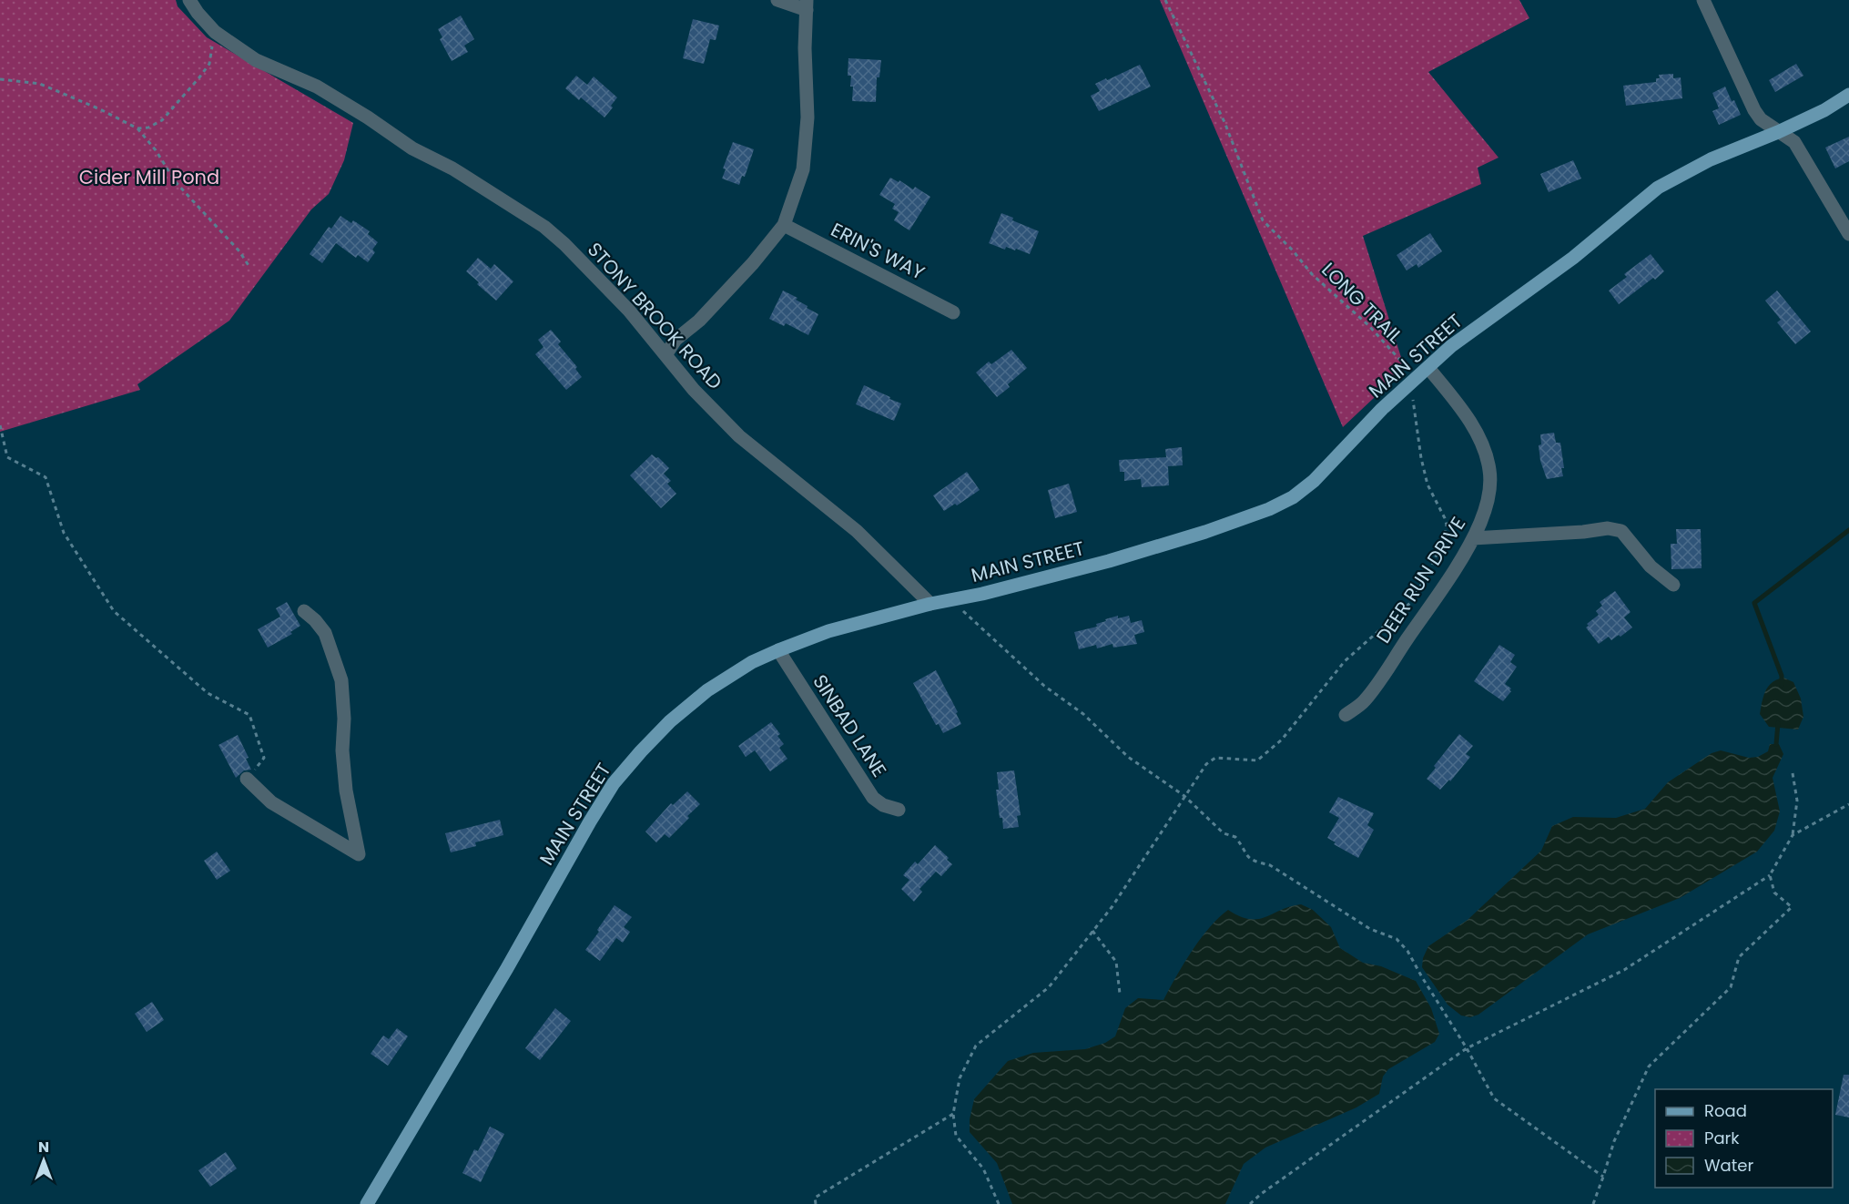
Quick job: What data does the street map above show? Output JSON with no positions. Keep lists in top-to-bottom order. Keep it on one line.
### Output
{"streets":{"main road":["MAIN STREET"],"street":["ERIN'S WAY","STONY BROOK ROAD","DEER RUN DRIVE","SINBAD LANE"],"path":["LONG TRAIL"]},"crossings":[["LONG TRAIL","MAIN STREET"],["STONY BROOK ROAD","MAIN STREET"],["MAIN STREET","DEER RUN DRIVE"],["MAIN STREET","SINBAD LANE"]],"parks":["Cider Mill Pond"],"legend":["Road","Park","Water"],"north":"top"}
